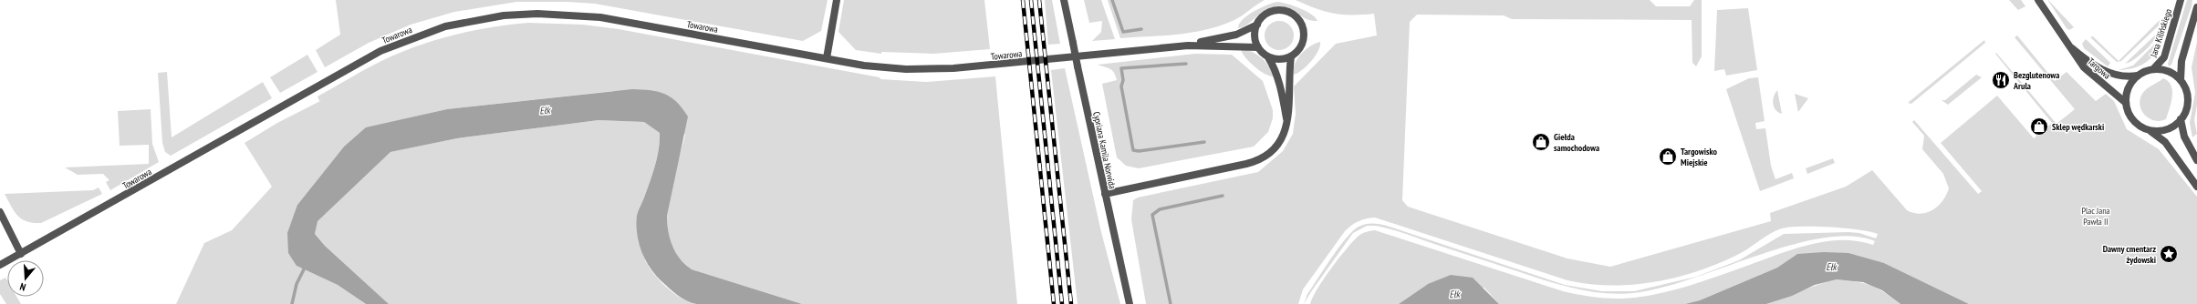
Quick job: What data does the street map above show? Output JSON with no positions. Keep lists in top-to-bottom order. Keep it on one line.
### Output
{"streets":{"street":["Towarowa","Jana Kilińskiego","Targowa","Cypriana Kamila Norwida"]},"crossings":[["Jana Kilińskiego","Targowa"]],"water":["Ełk"],"parks":["Plac Jana Pawła II"],"places":{"restaurant":["Bezglutenowa Arula"],"shop":["Sklep wędkarski","Giełda samochodowa","Targowisko Miejskie"],"place":["Dawny cmentarz żydowski"]},"north":"bottom"}
